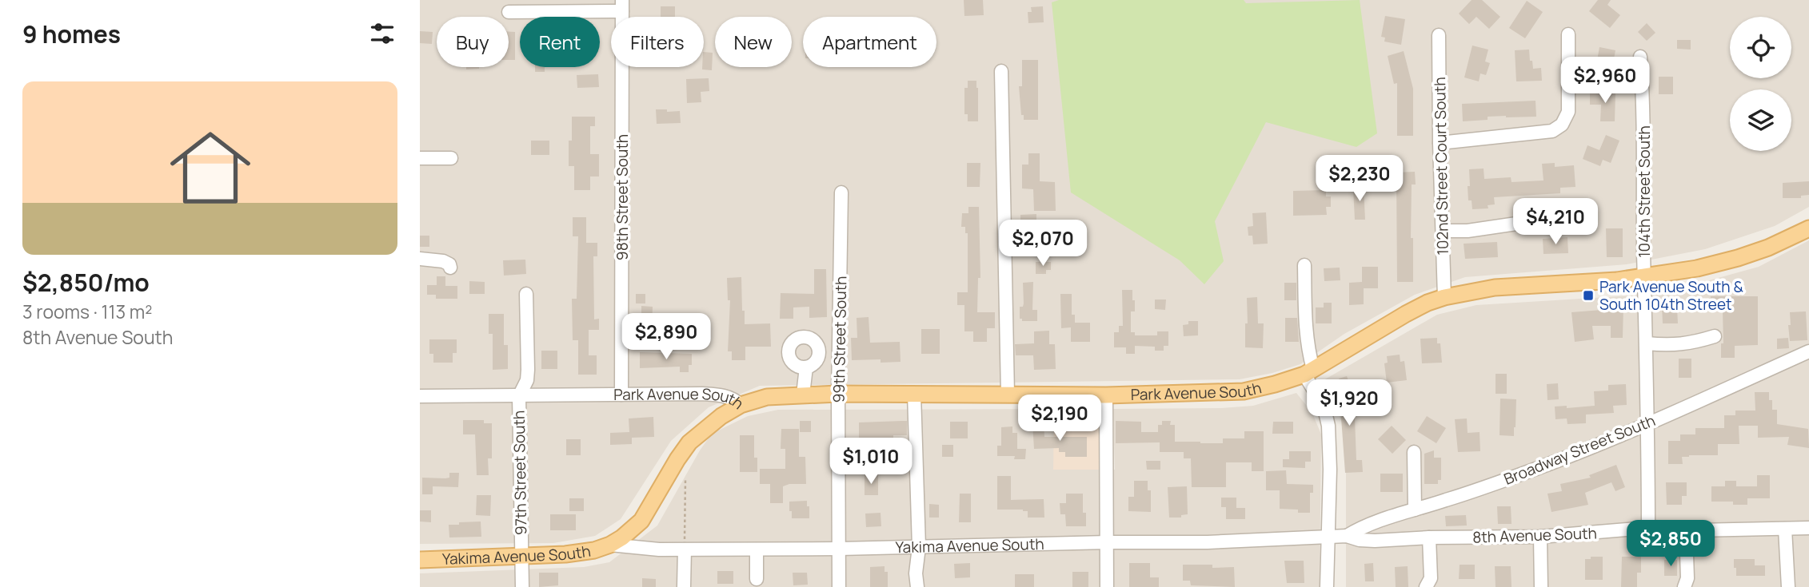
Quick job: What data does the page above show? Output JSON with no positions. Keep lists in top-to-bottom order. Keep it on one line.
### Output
{"streets":{"main road":["Park Avenue South","Yakima Avenue South"],"street":["102nd Street Court South","104th Street South","98th Street South","99th Street South","Broadway Street South","97th Street South","8th Avenue South"]},"crossings":[["102nd Street Court South","Park Avenue South"],["104th Street South","Park Avenue South"],["104th Street South","Broadway Street South"],["104th Street South","8th Avenue South"],["98th Street South","Park Avenue South"],["99th Street South","Park Avenue South"],["99th Street South","Yakima Avenue South"],["Park Avenue South","97th Street South"],["Park Avenue South","Yakima Avenue South"],["Broadway Street South","8th Avenue South"],["97th Street South","Yakima Avenue South"],["8th Avenue South","Yakima Avenue South"]],"places":{"transit":["Park Avenue South & South 104th Street"]},"page":{"heading":"9 homes","chip":["Buy","Rent","Filters","New","Apartment"],"price":["$2,960","$2,230","$4,210","$2,070","$2,890","$1,920","$2,190","$1,010","$2,850"],"list":[{"name":"$2,850/mo","note":"3 rooms · 113 m² · 8th Avenue South"}]}}
